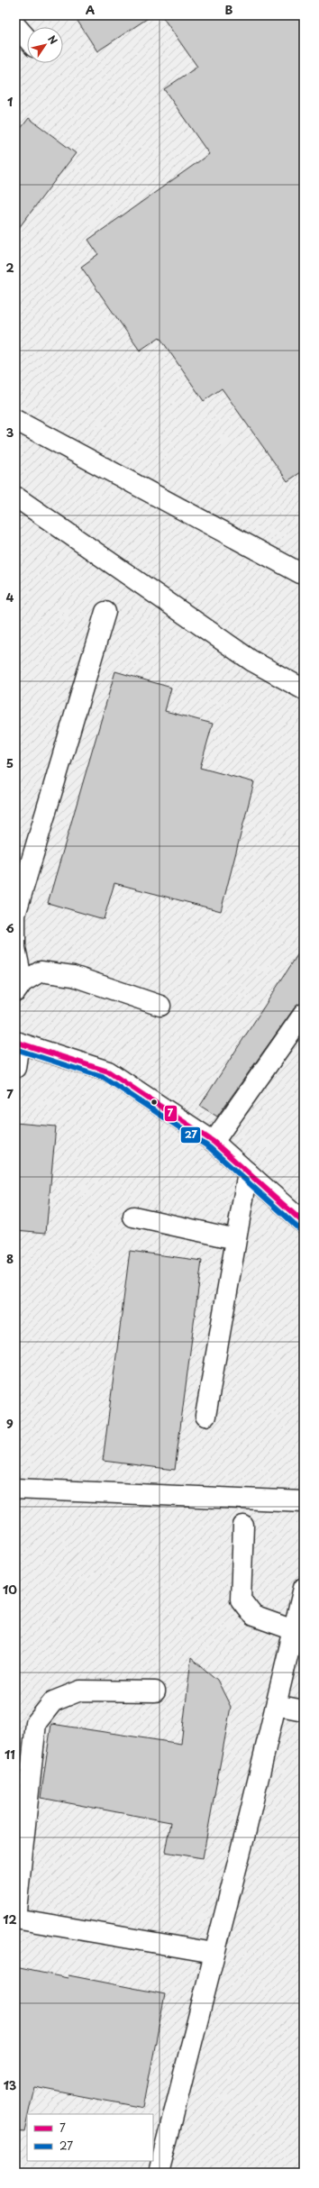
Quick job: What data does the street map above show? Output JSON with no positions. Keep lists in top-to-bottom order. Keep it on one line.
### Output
{"lines":["transit line 7","transit line 27"],"legend":["7","27"],"north":"top right","grid":{"columns":["A","B"],"rows":["1","2","3","4","5","6","7","8","9","10","11","12","13"]}}
